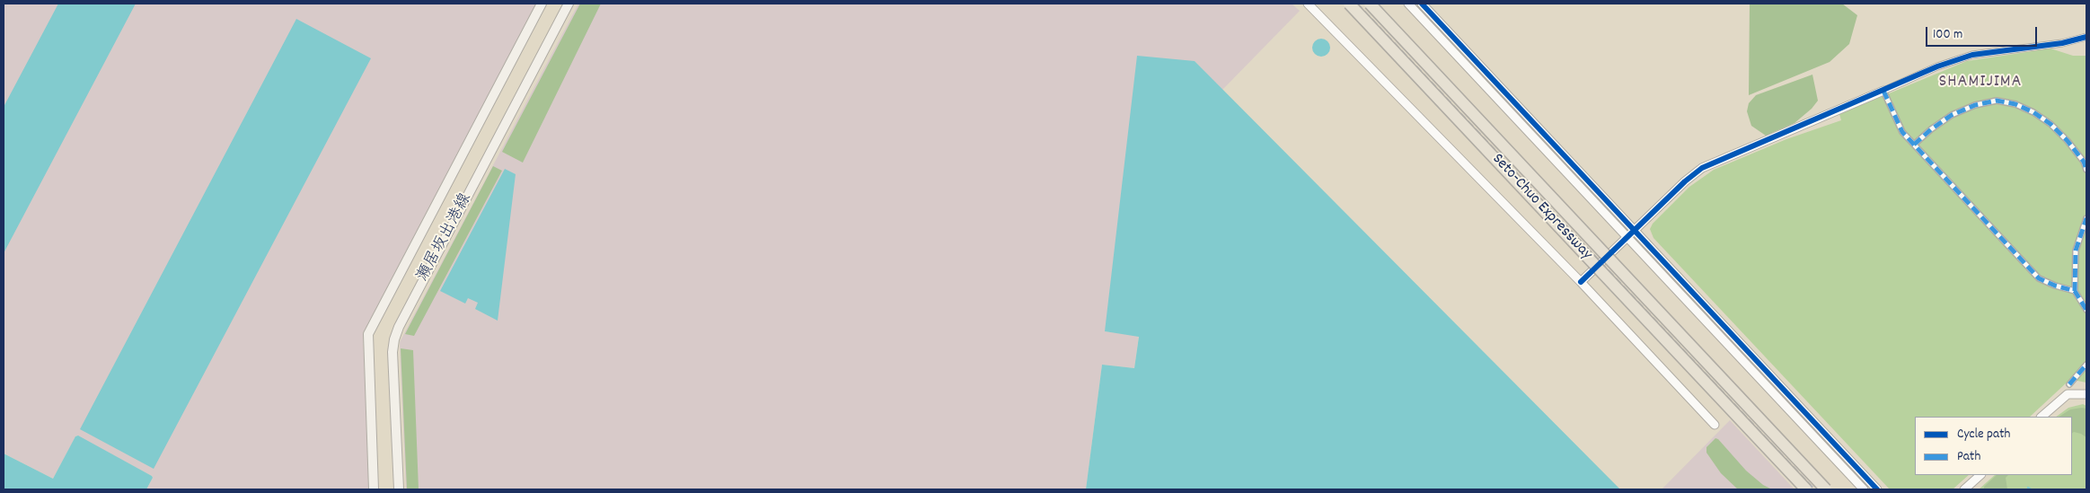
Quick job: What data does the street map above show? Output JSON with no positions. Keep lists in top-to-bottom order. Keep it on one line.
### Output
{"streets":{"highway":["Seto-Chuo Expressway"],"main road":["瀬居坂出港線"]},"districts":["SHAMIJIMA"],"legend":["Cycle path","Path"],"scale_bar":"100 m"}
